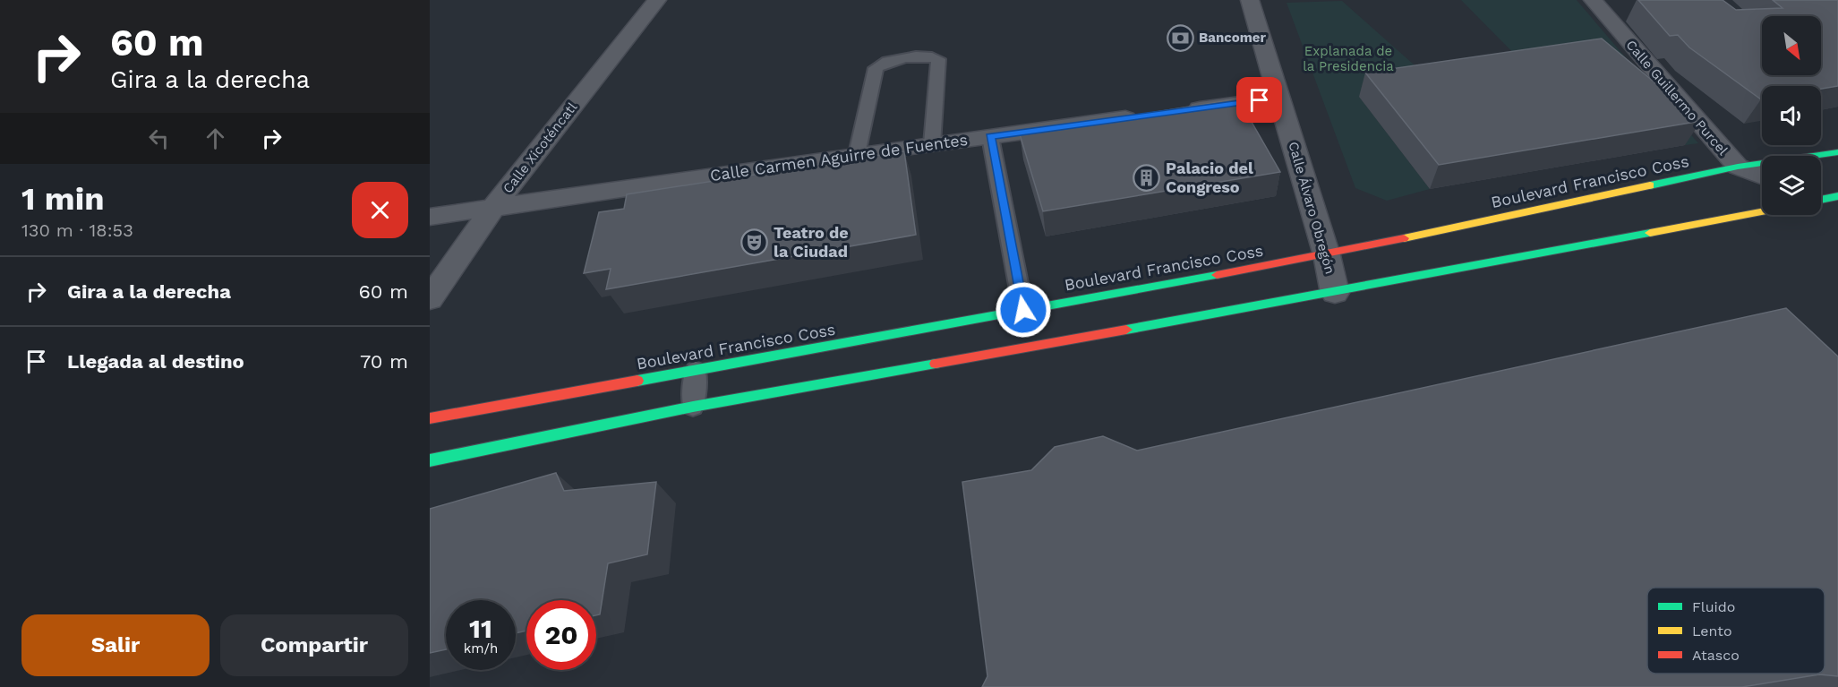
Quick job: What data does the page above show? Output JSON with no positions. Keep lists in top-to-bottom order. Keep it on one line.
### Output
{"streets":{"main road":["Boulevard Francisco Coss"],"street":["Calle Guillermo Purcel","Calle Xicoténcatl","Calle Carmen Aguirre de Fuentes","Calle Álvaro Obregón"]},"crossings":[["Calle Guillermo Purcel","Boulevard Francisco Coss"],["Calle Xicoténcatl","Calle Carmen Aguirre de Fuentes"],["Boulevard Francisco Coss","Calle Álvaro Obregón"]],"parks":["Explanada de la Presidencia"],"places":{"bank":["Bancomer"],"building":["Palacio del Congreso"],"theatre":["Teatro de la Ciudad"]},"legend":["Fluido","Lento","Atasco"],"north":"bottom right","page":{"turn":["60 m","Gira a la derecha"],"heading":["1 min","130 m · 18:53"],"list":[{"name":"Gira a la derecha","value":"60 m"},{"name":"Llegada al destino","value":"70 m"}],"speed":"11 km/h","limit":"20","buttons":["Salir","Compartir"]}}
